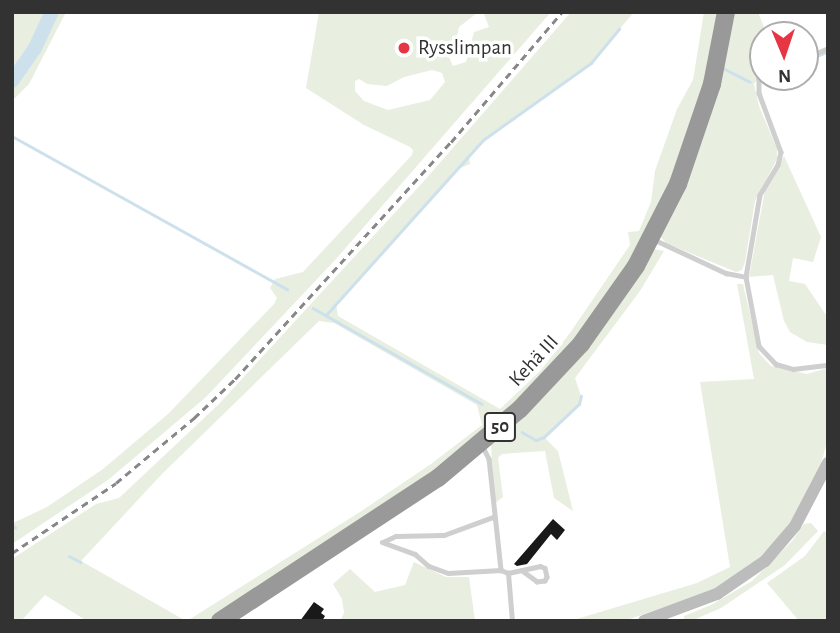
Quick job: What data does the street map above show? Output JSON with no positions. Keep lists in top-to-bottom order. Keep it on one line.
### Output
{"streets":{"highway":["Kehä III","50"]},"places":["Rysslimpan"],"north":"bottom"}
